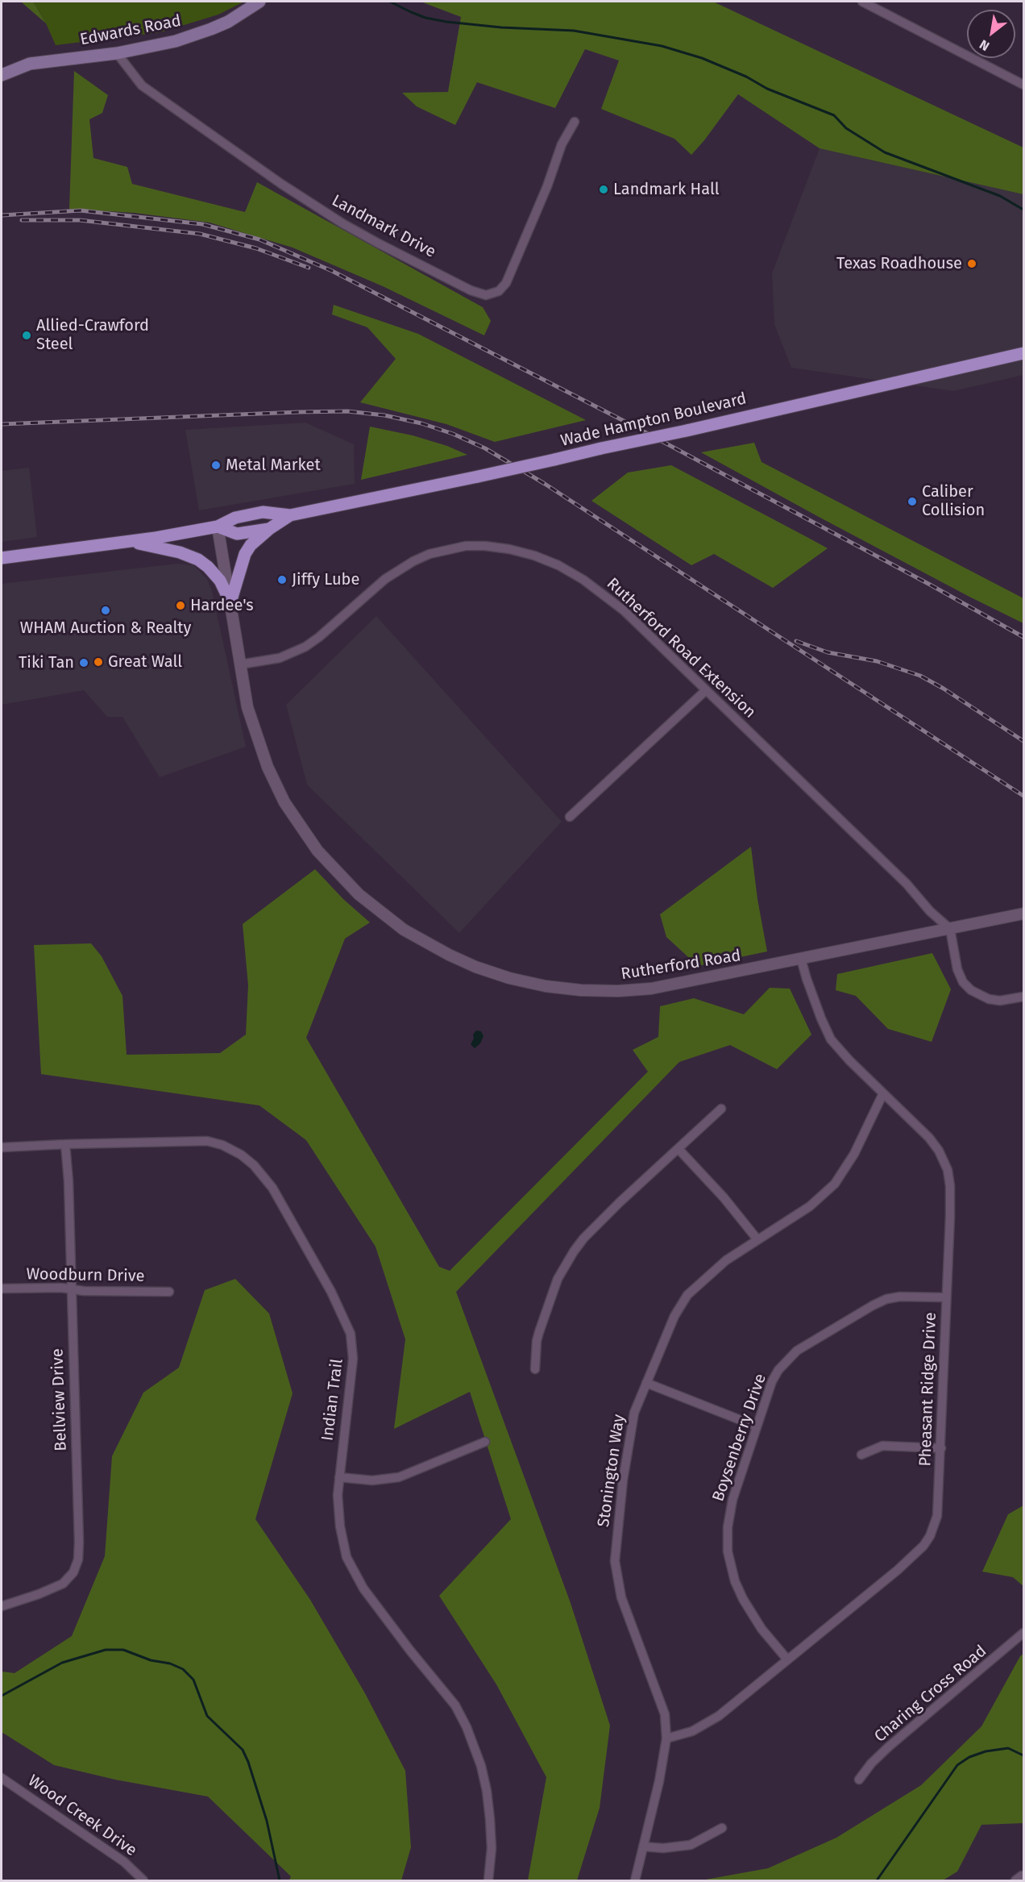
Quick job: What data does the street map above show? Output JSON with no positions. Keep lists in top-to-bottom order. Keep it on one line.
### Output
{"streets":{"main road":["Edwards Road","Wade Hampton Boulevard"],"street":["Landmark Drive","Rutherford Road Extension","Rutherford Road","Woodburn Drive","Pheasant Ridge Drive","Bellview Drive","Indian Trail","Boysenberry Drive","Stonington Way","Charing Cross Road","Wood Creek Drive"]},"crossings":[["Edwards Road","Landmark Drive"],["Wade Hampton Boulevard","Rutherford Road"],["Rutherford Road Extension","Rutherford Road"],["Rutherford Road","Pheasant Ridge Drive"],["Woodburn Drive","Bellview Drive"],["Pheasant Ridge Drive","Boysenberry Drive"],["Pheasant Ridge Drive","Stonington Way"],["Bellview Drive","Indian Trail"]],"places":["Landmark Hall","Texas Roadhouse","Allied-Crawford Steel","Metal Market","Caliber Collision","Jiffy Lube","Hardee's","WHAM Auction & Realty","Great Wall","Tiki Tan"],"north":"bottom left"}
